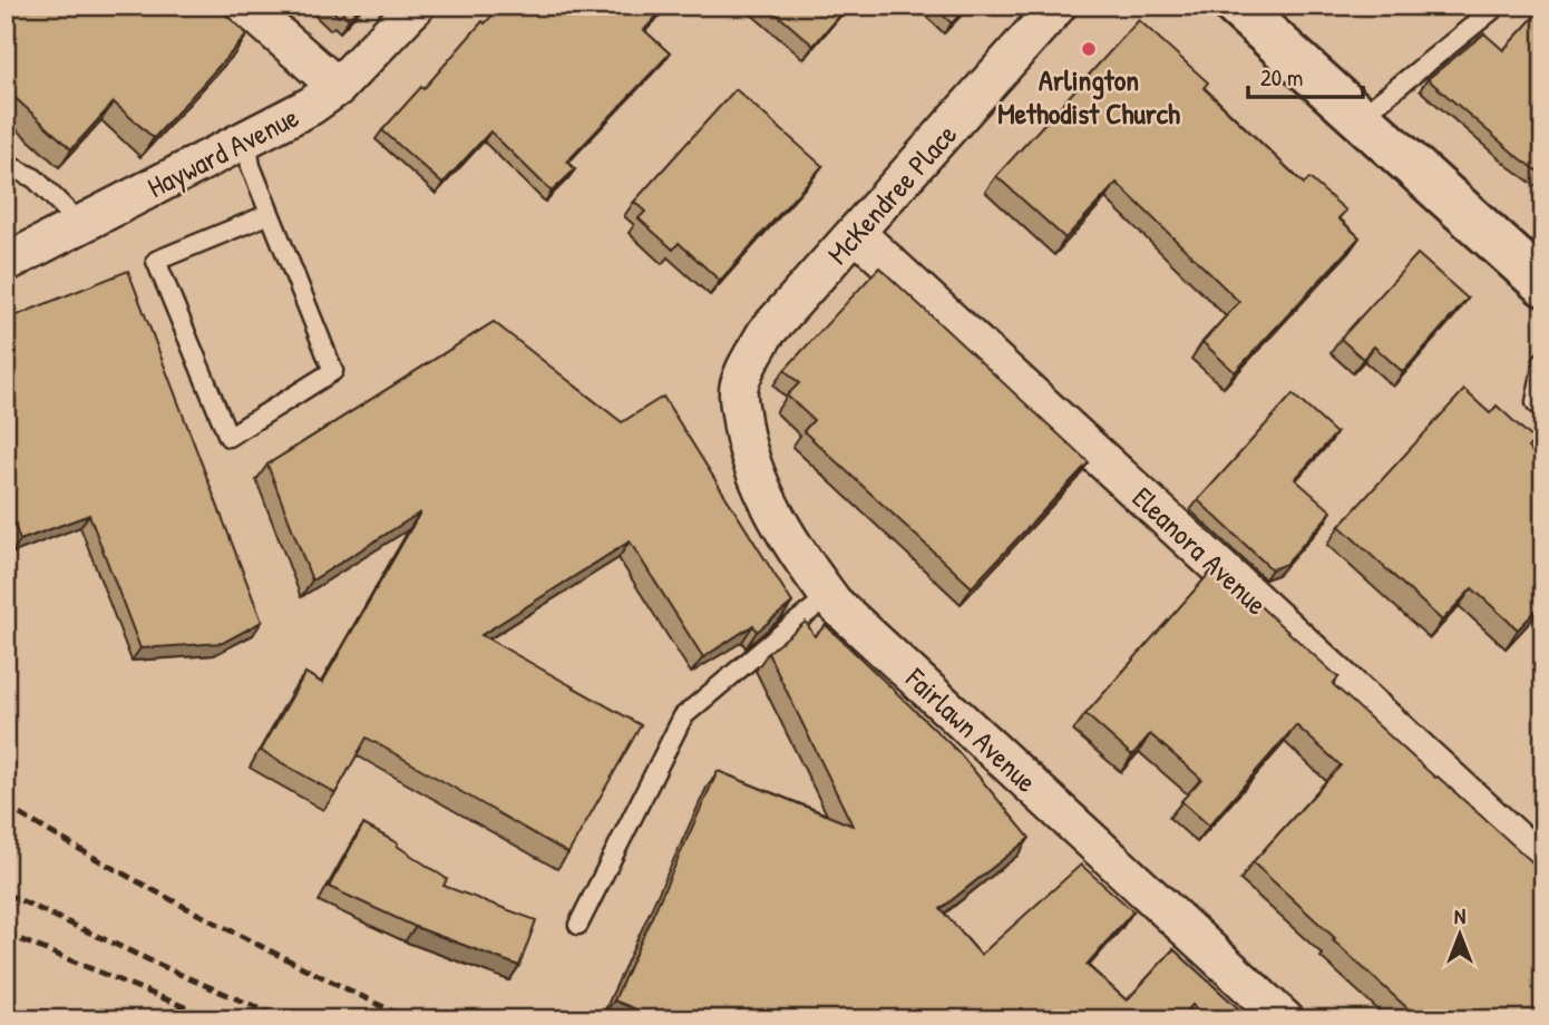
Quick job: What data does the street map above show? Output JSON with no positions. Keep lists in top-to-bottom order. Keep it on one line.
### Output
{"streets":{"street":["Hayward Avenue","McKendree Place","Eleanora Avenue","Fairlawn Avenue"]},"crossings":[["McKendree Place","Eleanora Avenue"],["McKendree Place","Fairlawn Avenue"]],"places":["Arlington Methodist Church"],"scale_bar":"20 m","north":"top"}
